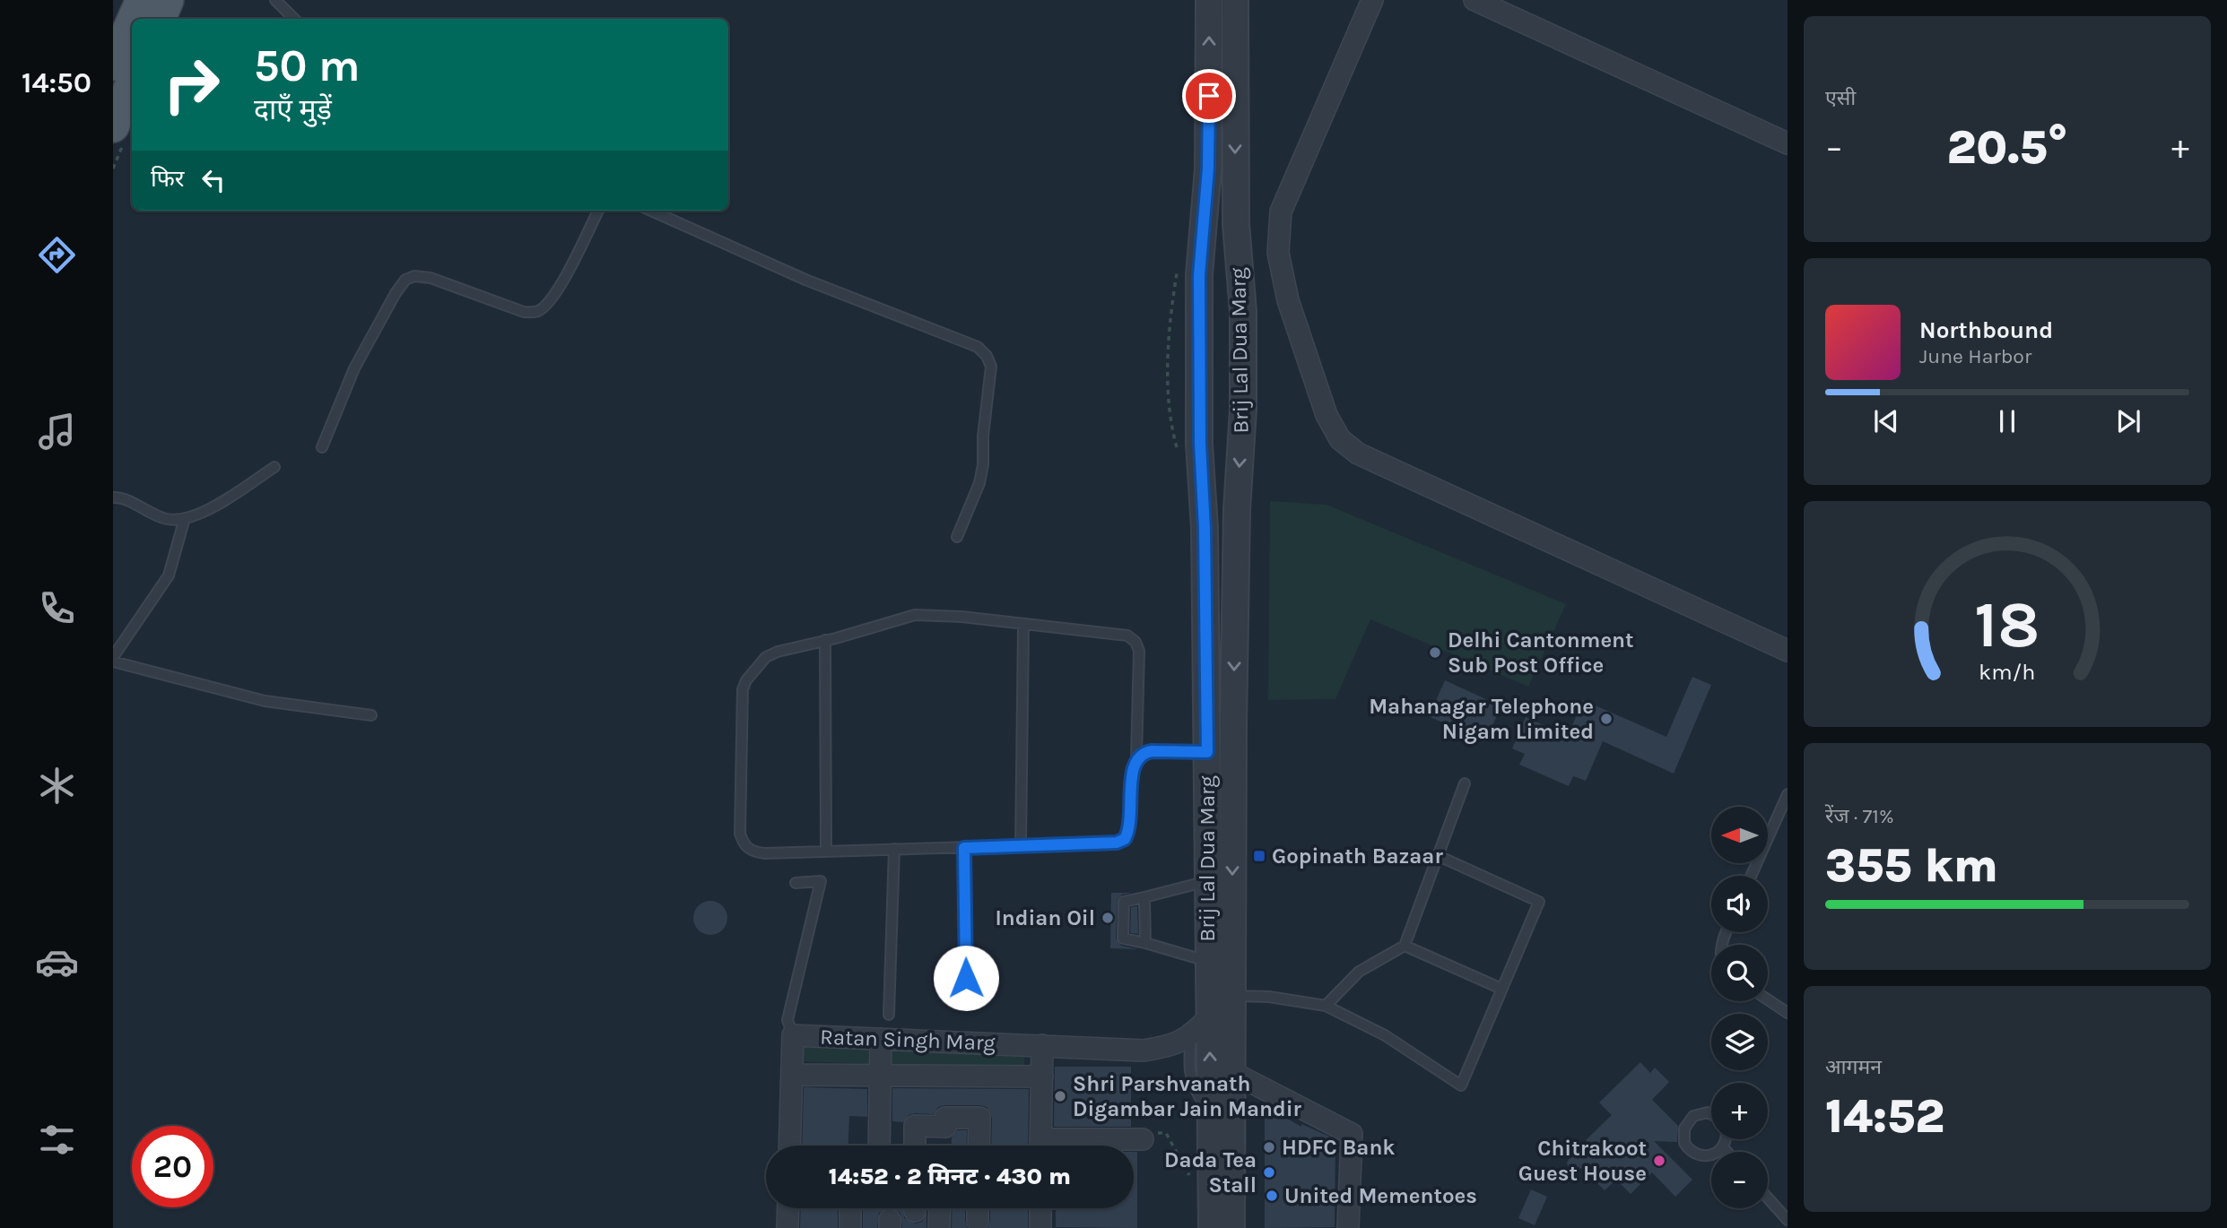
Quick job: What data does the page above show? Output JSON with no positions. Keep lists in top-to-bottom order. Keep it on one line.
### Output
{"streets":{"street":["Brij Lal Dua Marg","Ratan Singh Marg"]},"places":{"other":["Delhi Cantonment Sub Post Office","Mahanagar Telephone Nigam Limited","Indian Oil","Shri Parshvanath Digambar Jain Mandir","HDFC Bank","Chitrakoot Guest House","Dada Tea Stall","United Mementoes"],"transit":["Gopinath Bazaar"]},"north":"left","page":{"tabs":"14:50","tile":["एसी",["रेंज · 71%","355 km"],["आगमन","14:52"]],"turn":["50 m","दाएँ मुड़ें"],"heat":["−","20.5°","+"],"then":"फिर","song":["Northbound","June Harbor"],"map_buttons":["+","−"],"limit":"20","trip":"14:52 · 2 मिनट · 430 m","gauge":["18","km/h"]}}
